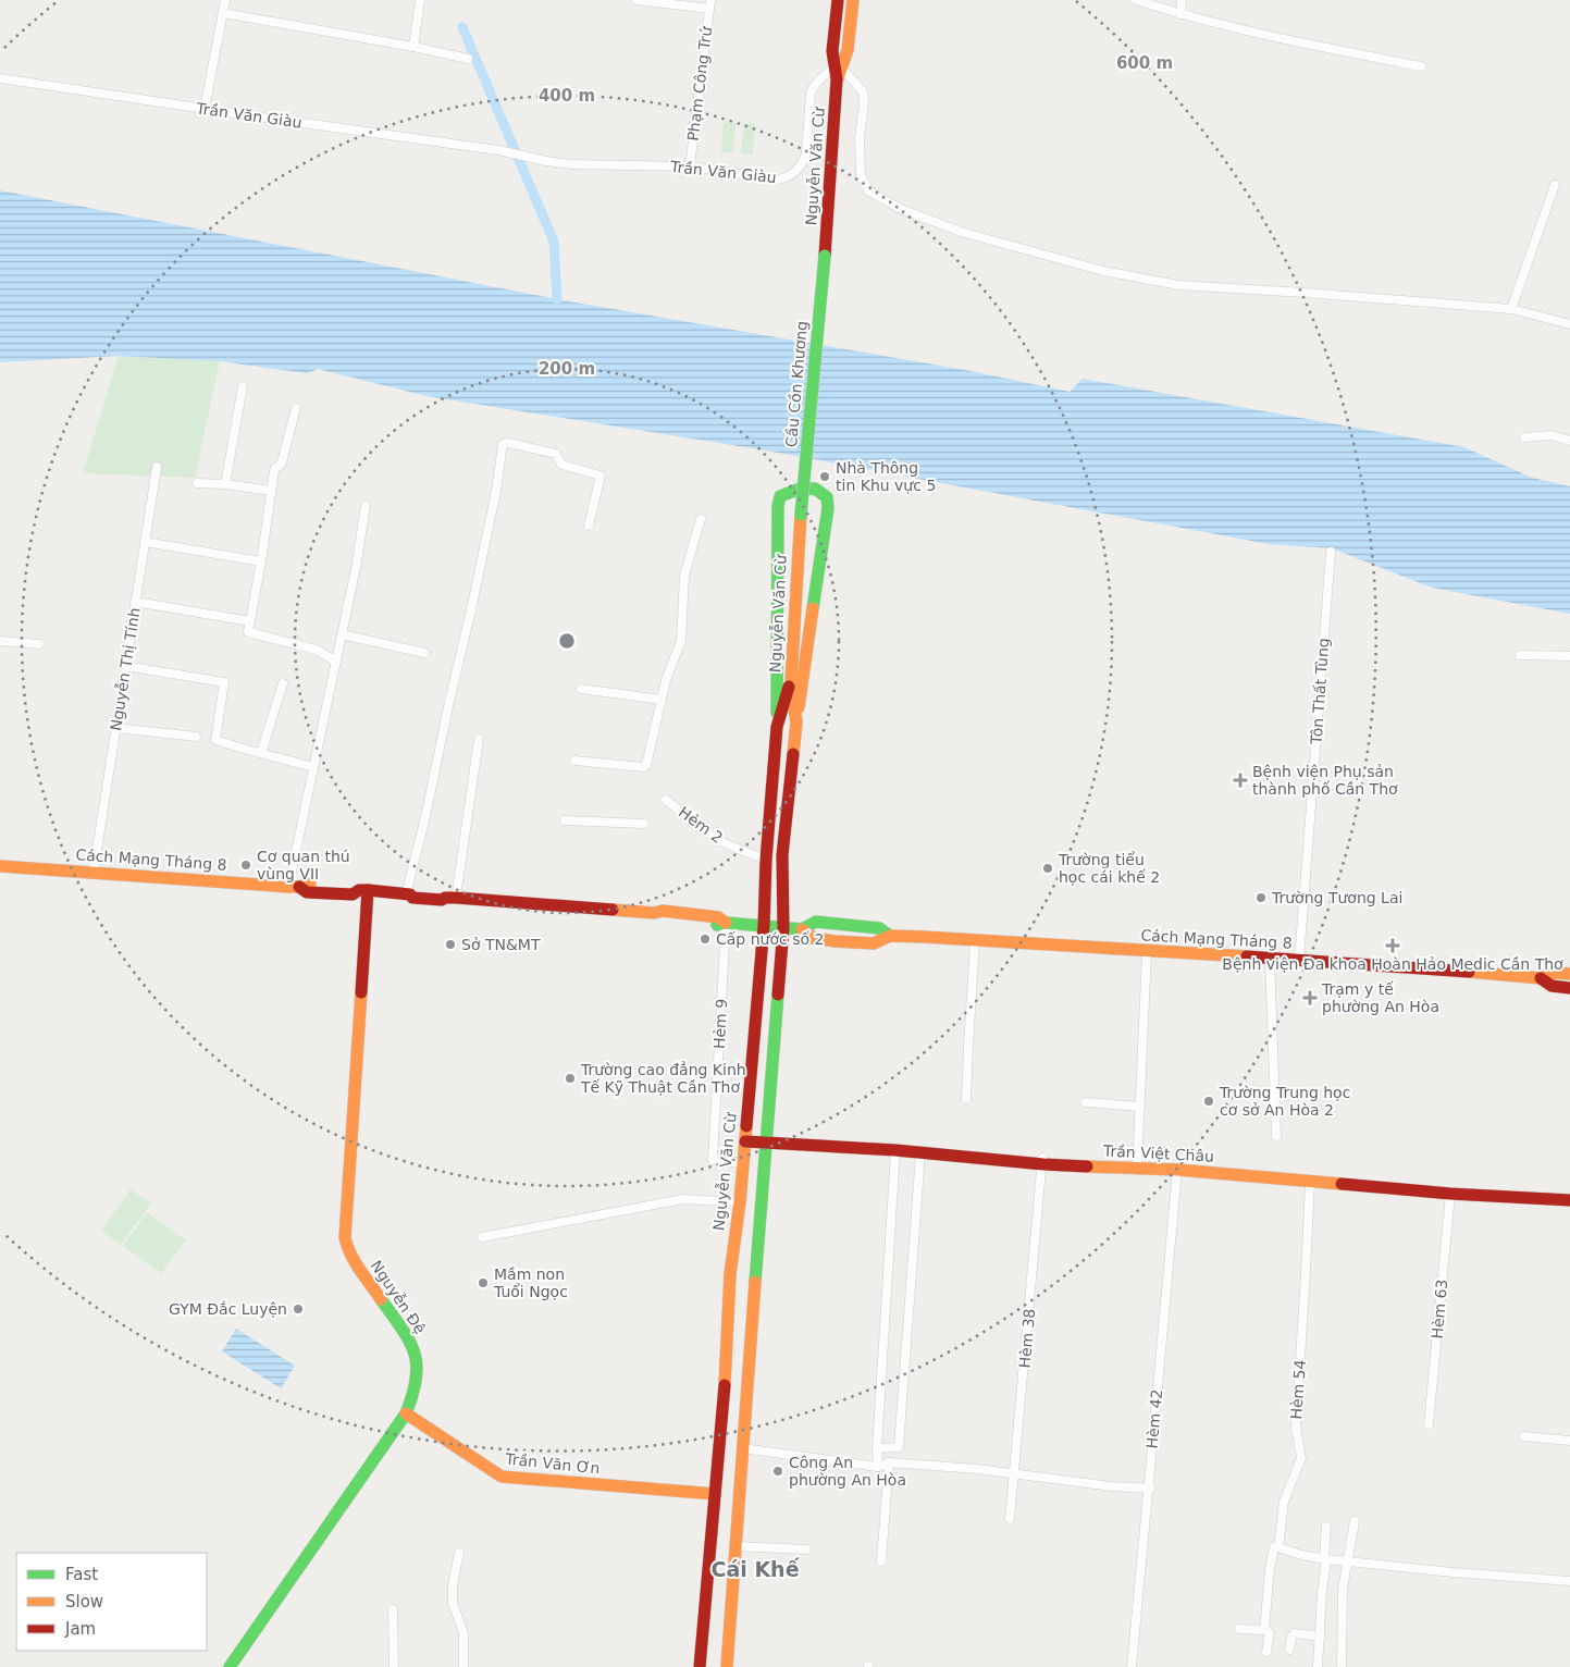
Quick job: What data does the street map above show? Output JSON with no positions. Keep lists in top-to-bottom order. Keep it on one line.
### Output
{"streets":{"main road":["Nguyễn Văn Cừ","Cầu Cồn Khương","Cách Mạng Tháng 8","Trần Việt Châu","Nguyễn Đệ","Trần Văn Ơn"],"street":["Phạm Công Trứ","Trần Văn Giàu","Nguyễn Thị Tính","Tôn Thất Tùng","Hẻm 2","Hẻm 9","Hèm 63","Hèm 38","Hèm 54","Hèm 42"]},"crossings":[["Phạm Công Trứ","Trần Văn Giàu"],["Trần Văn Giàu","Nguyễn Văn Cừ"],["Nguyễn Văn Cừ","Cầu Cồn Khương"],["Nguyễn Văn Cừ","Hẻm 2"],["Nguyễn Văn Cừ","Cách Mạng Tháng 8"],["Nguyễn Văn Cừ","Hẻm 9"],["Nguyễn Văn Cừ","Trần Việt Châu"],["Nguyễn Văn Cừ","Trần Văn Ơn"],["Nguyễn Thị Tính","Cách Mạng Tháng 8"],["Tôn Thất Tùng","Cách Mạng Tháng 8"],["Cách Mạng Tháng 8","Hẻm 9"],["Cách Mạng Tháng 8","Nguyễn Đệ"],["Trần Việt Châu","Hèm 63"],["Trần Việt Châu","Hèm 38"],["Trần Việt Châu","Hèm 54"],["Trần Việt Châu","Hèm 42"],["Nguyễn Đệ","Trần Văn Ơn"]],"districts":["Cái Khế"],"places":{"other":["Nhà Thông tin Khu vực 5","Cơ quan thú vùng VII","Trường tiểu học cái khế 2","Trường Tương Lai","Cấp nước số 2","Sở TN&MT","Trường cao đẳng Kinh Tế Kỹ Thuật Cần Thơ","Trường Trung học cơ sở An Hòa 2","Mầm non Tuổi Ngọc","GYM Đắc Luyện","Công An phường An Hòa"],"health":["Bệnh viện Phụ sản thành phố Cần Thơ","Bệnh viện Đa khoa Hoàn Hảo Medic Cần Thơ","Trạm y tế phường An Hòa"]},"legend":["Fast","Slow","Jam"],"rings":["600 m","400 m","200 m"]}
